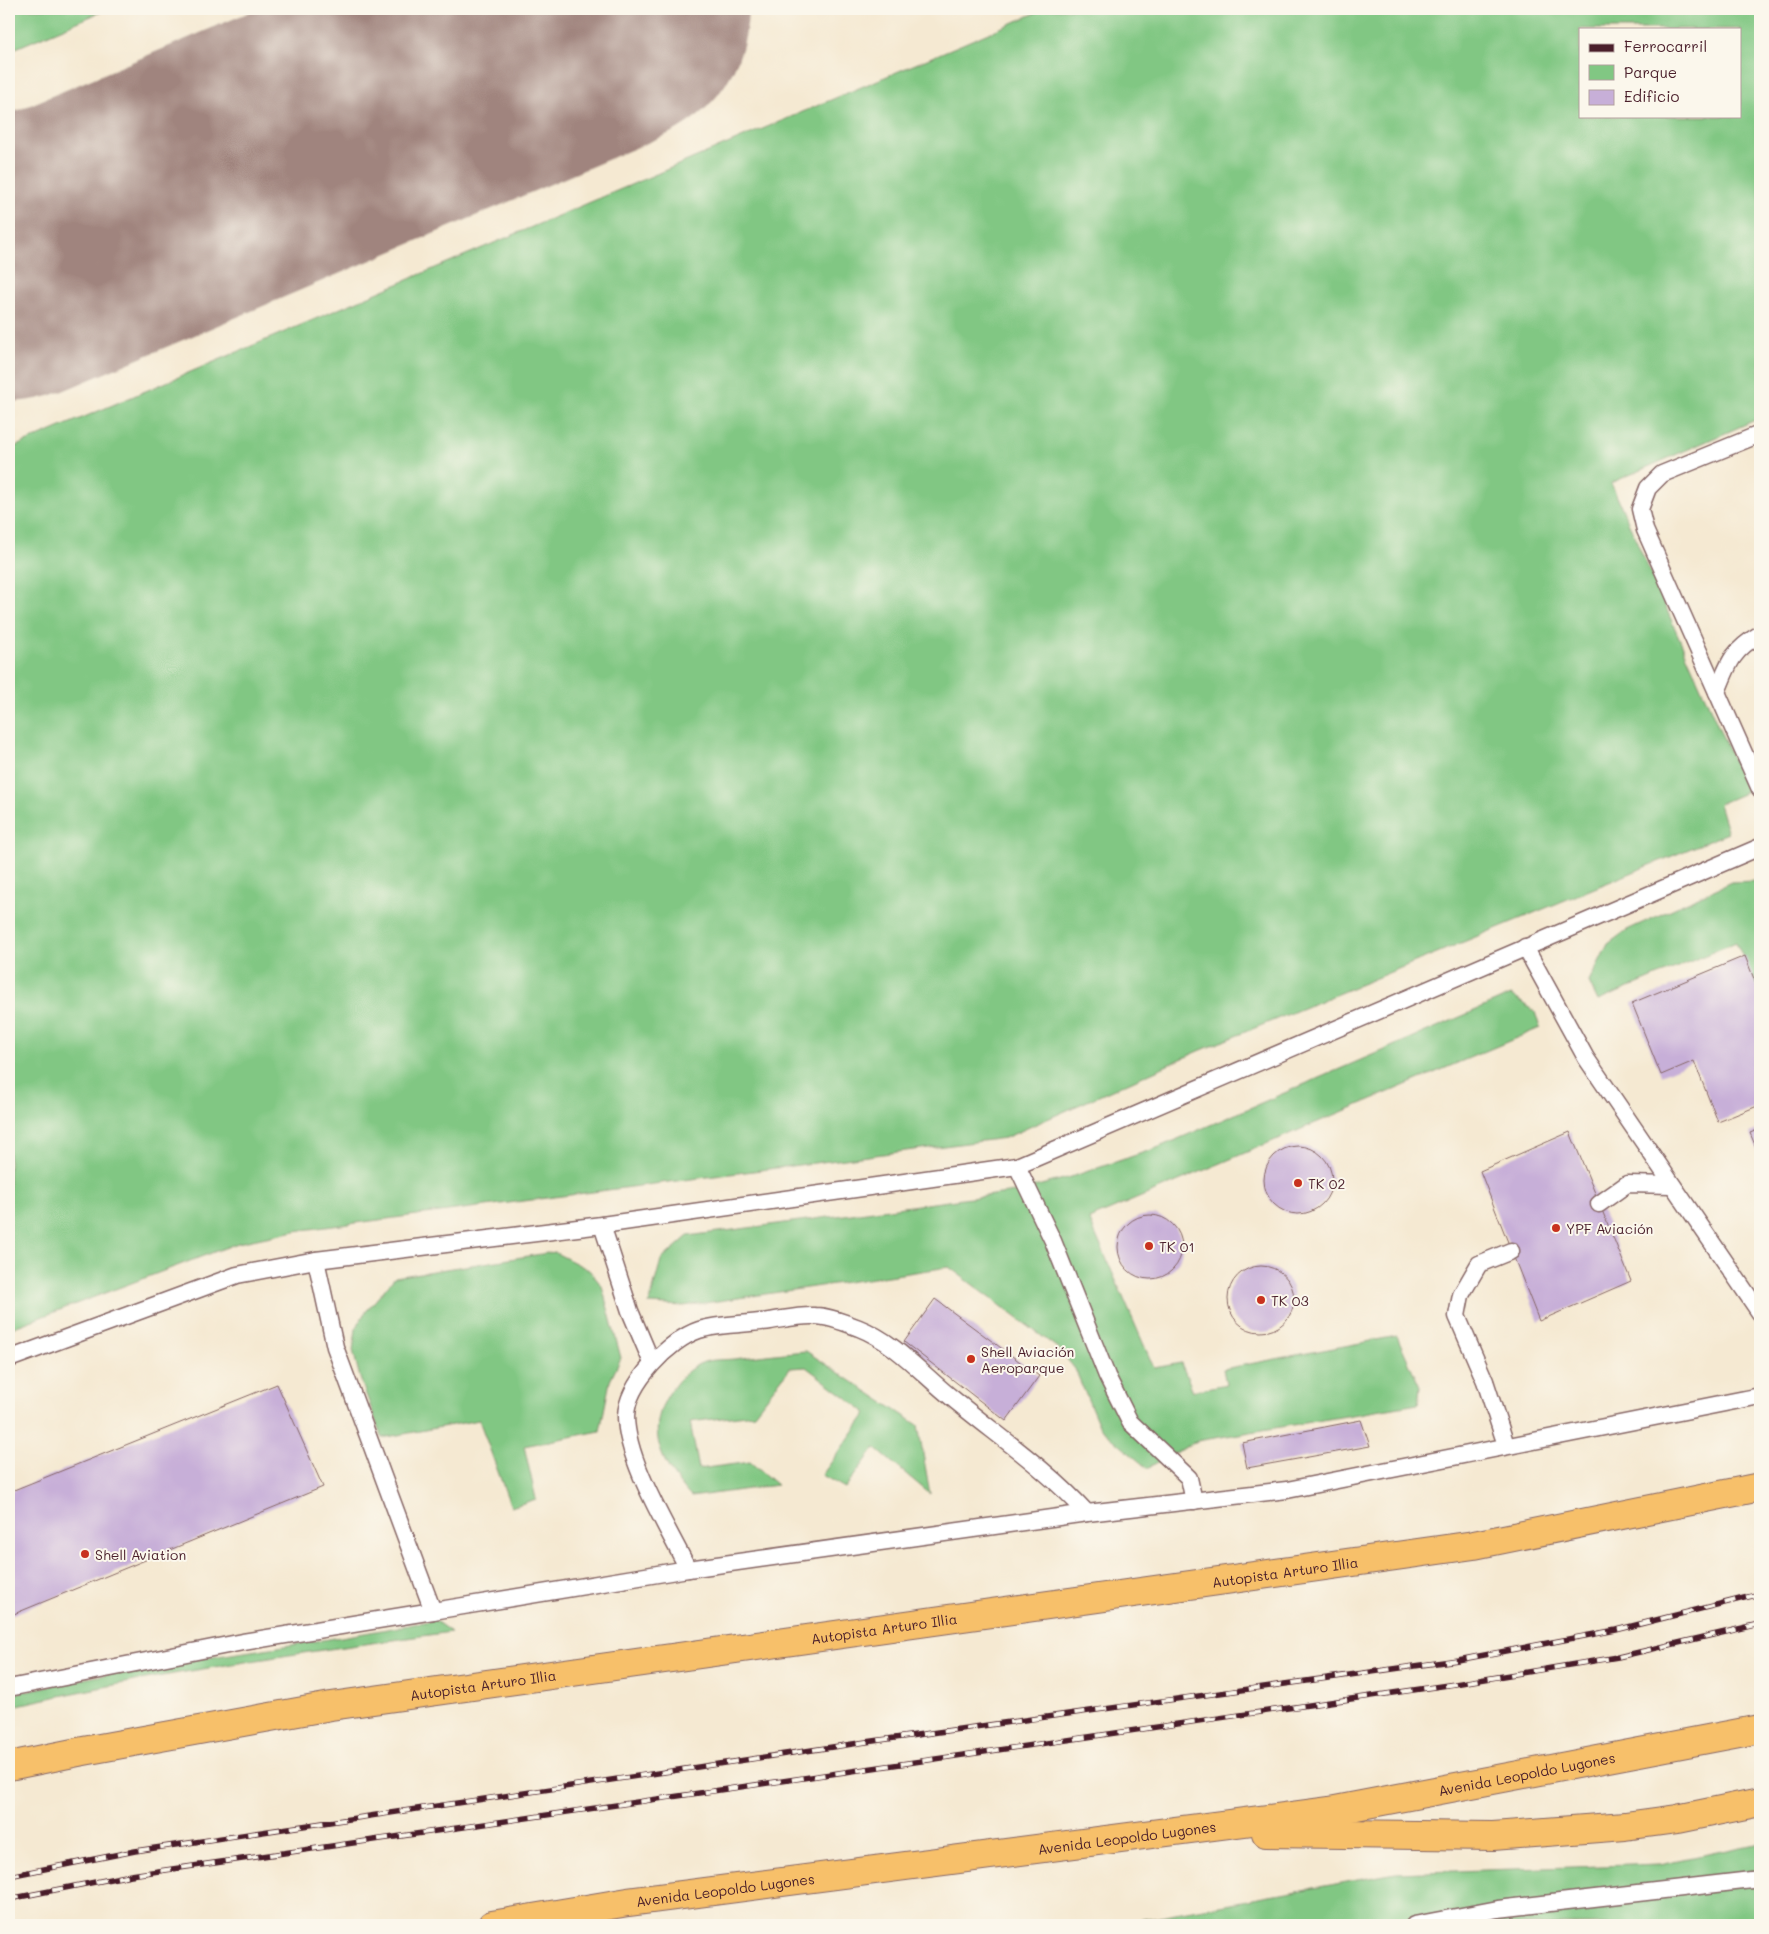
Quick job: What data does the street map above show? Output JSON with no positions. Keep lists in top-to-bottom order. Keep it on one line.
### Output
{"streets":{"highway":["Autopista Arturo Illia","Avenida Leopoldo Lugones"]},"places":["TK 02","YPF Aviación","TK 01","TK 03","Shell Aviación Aeroparque","Shell Aviation"],"legend":["Ferrocarril","Parque","Edificio"]}
